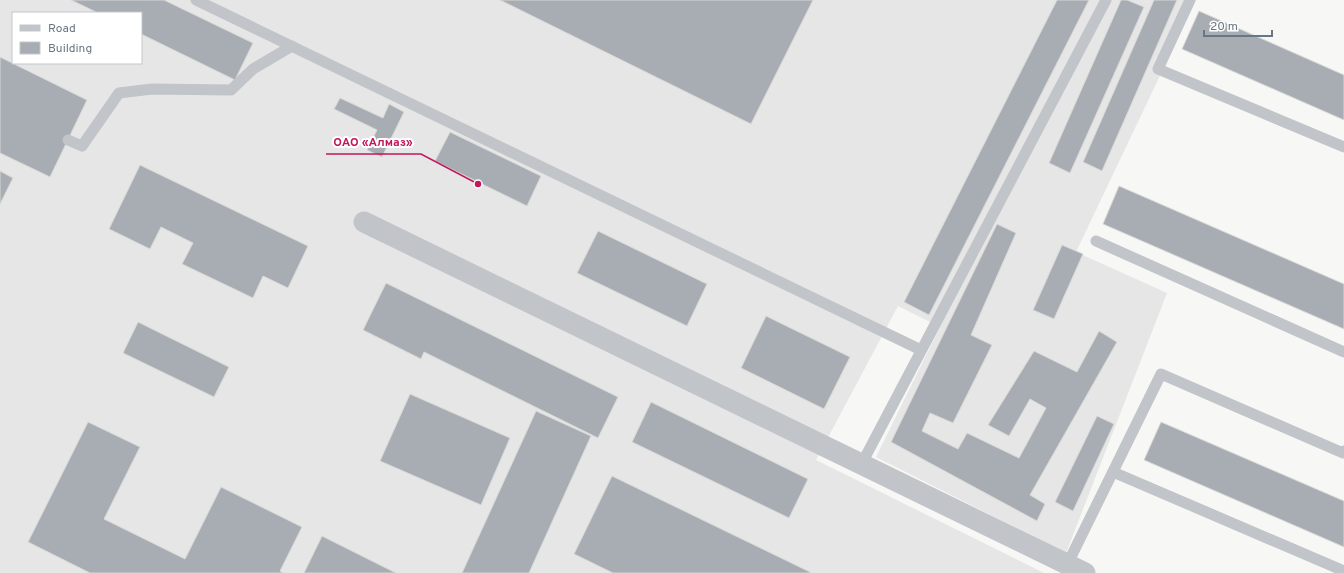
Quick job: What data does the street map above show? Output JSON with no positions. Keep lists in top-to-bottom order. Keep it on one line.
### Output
{"places":["ОАО «Алмаз»"],"legend":["Road","Building"],"scale_bar":"20 m"}
